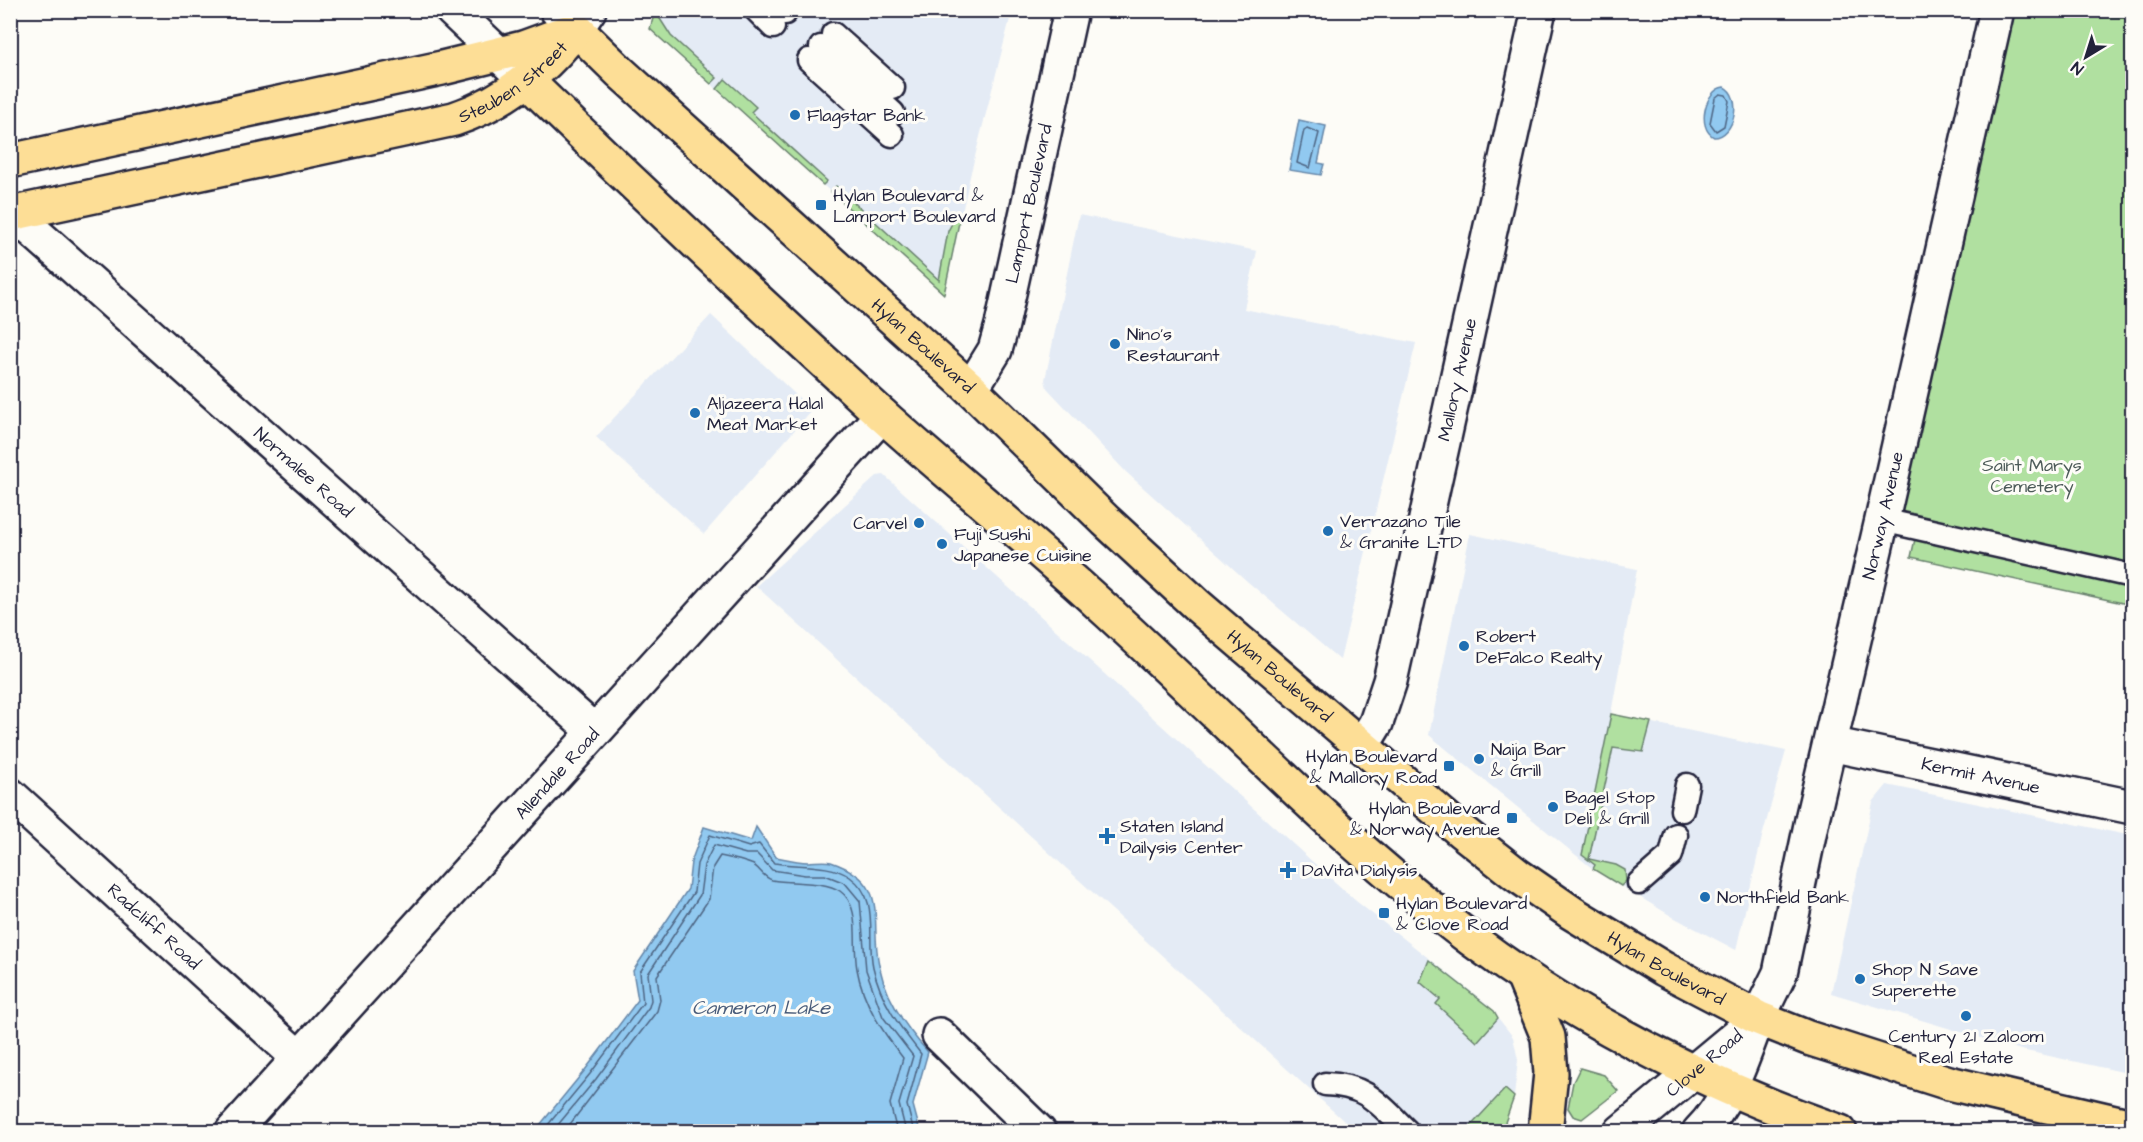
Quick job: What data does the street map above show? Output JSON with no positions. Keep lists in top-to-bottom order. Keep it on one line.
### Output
{"streets":{"main road":["Steuben Street","Hylan Boulevard"],"street":["Lamport Boulevard","Mallory Avenue","Normalee Road","Norway Avenue","Allendale Road","Kermit Avenue","Radcliff Road","Clove Road"]},"crossings":[["Steuben Street","Hylan Boulevard"],["Steuben Street","Normalee Road"],["Lamport Boulevard","Hylan Boulevard"],["Hylan Boulevard","Mallory Avenue"],["Hylan Boulevard","Norway Avenue"],["Hylan Boulevard","Clove Road"],["Normalee Road","Allendale Road"],["Norway Avenue","Kermit Avenue"],["Norway Avenue","Clove Road"],["Allendale Road","Radcliff Road"]],"water":["Cameron Lake"],"parks":["Saint Marys Cemetery"],"places":{"other":["Flagstar Bank","Nino's Restaurant","Aljazeera Halal Meat Market","Carvel","Verrazano Tile & Granite LTD","Fuji Sushi Japanese Cuisine","Robert DeFalco Realty","Naija Bar & Grill","Bagel Stop Deli & Grill","Northfield Bank","Shop N Save Superette","Century 21 Zaloom Real Estate"],"transit":["Hylan Boulevard & Lamport Boulevard","Hylan Boulevard & Mallory Road","Hylan Boulevard & Norway Avenue","Hylan Boulevard & Clove Road"],"health":["Staten Island Dailysis Center","DaVita Dialysis"]},"north":"bottom left"}
